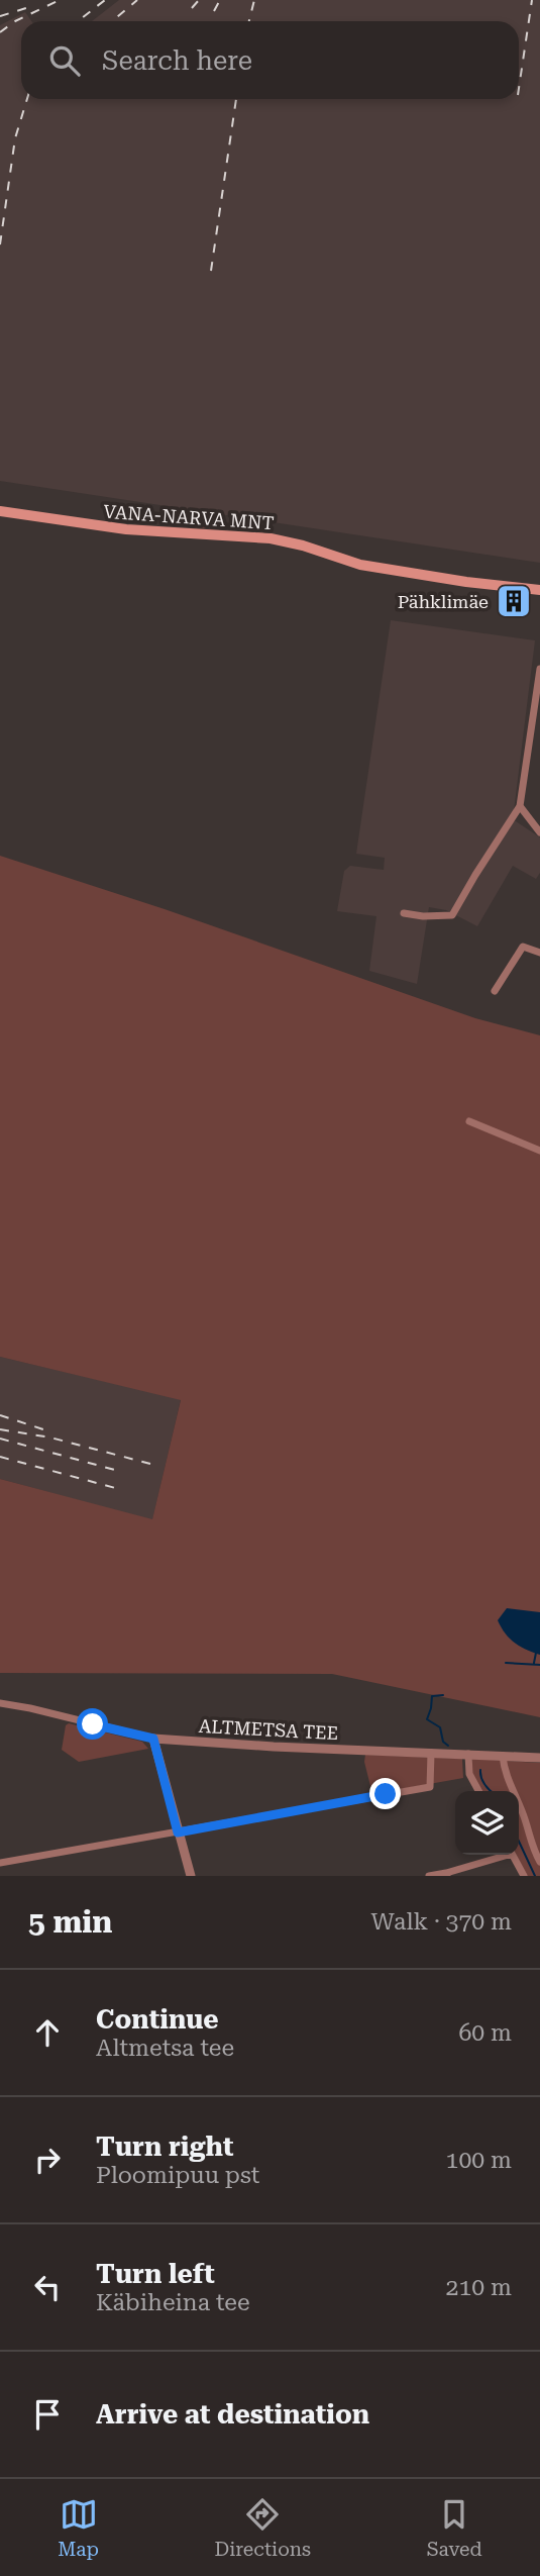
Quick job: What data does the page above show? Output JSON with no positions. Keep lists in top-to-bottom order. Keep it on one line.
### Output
{"streets":{"main road":["VANA-NARVA MNT"],"street":["ALTMETSA TEE"]},"places":{"building":["Pähklimäe"]},"page":{"search":"Search here","heading":["5 min","Walk · 370 m"],"list":[["Continue","Altmetsa tee","60 m"],["Turn right","Ploomipuu pst","100 m"],["Turn left","Käbiheina tee","210 m"],"Arrive at destination"],"nav":["Map","Directions","Saved"]}}
